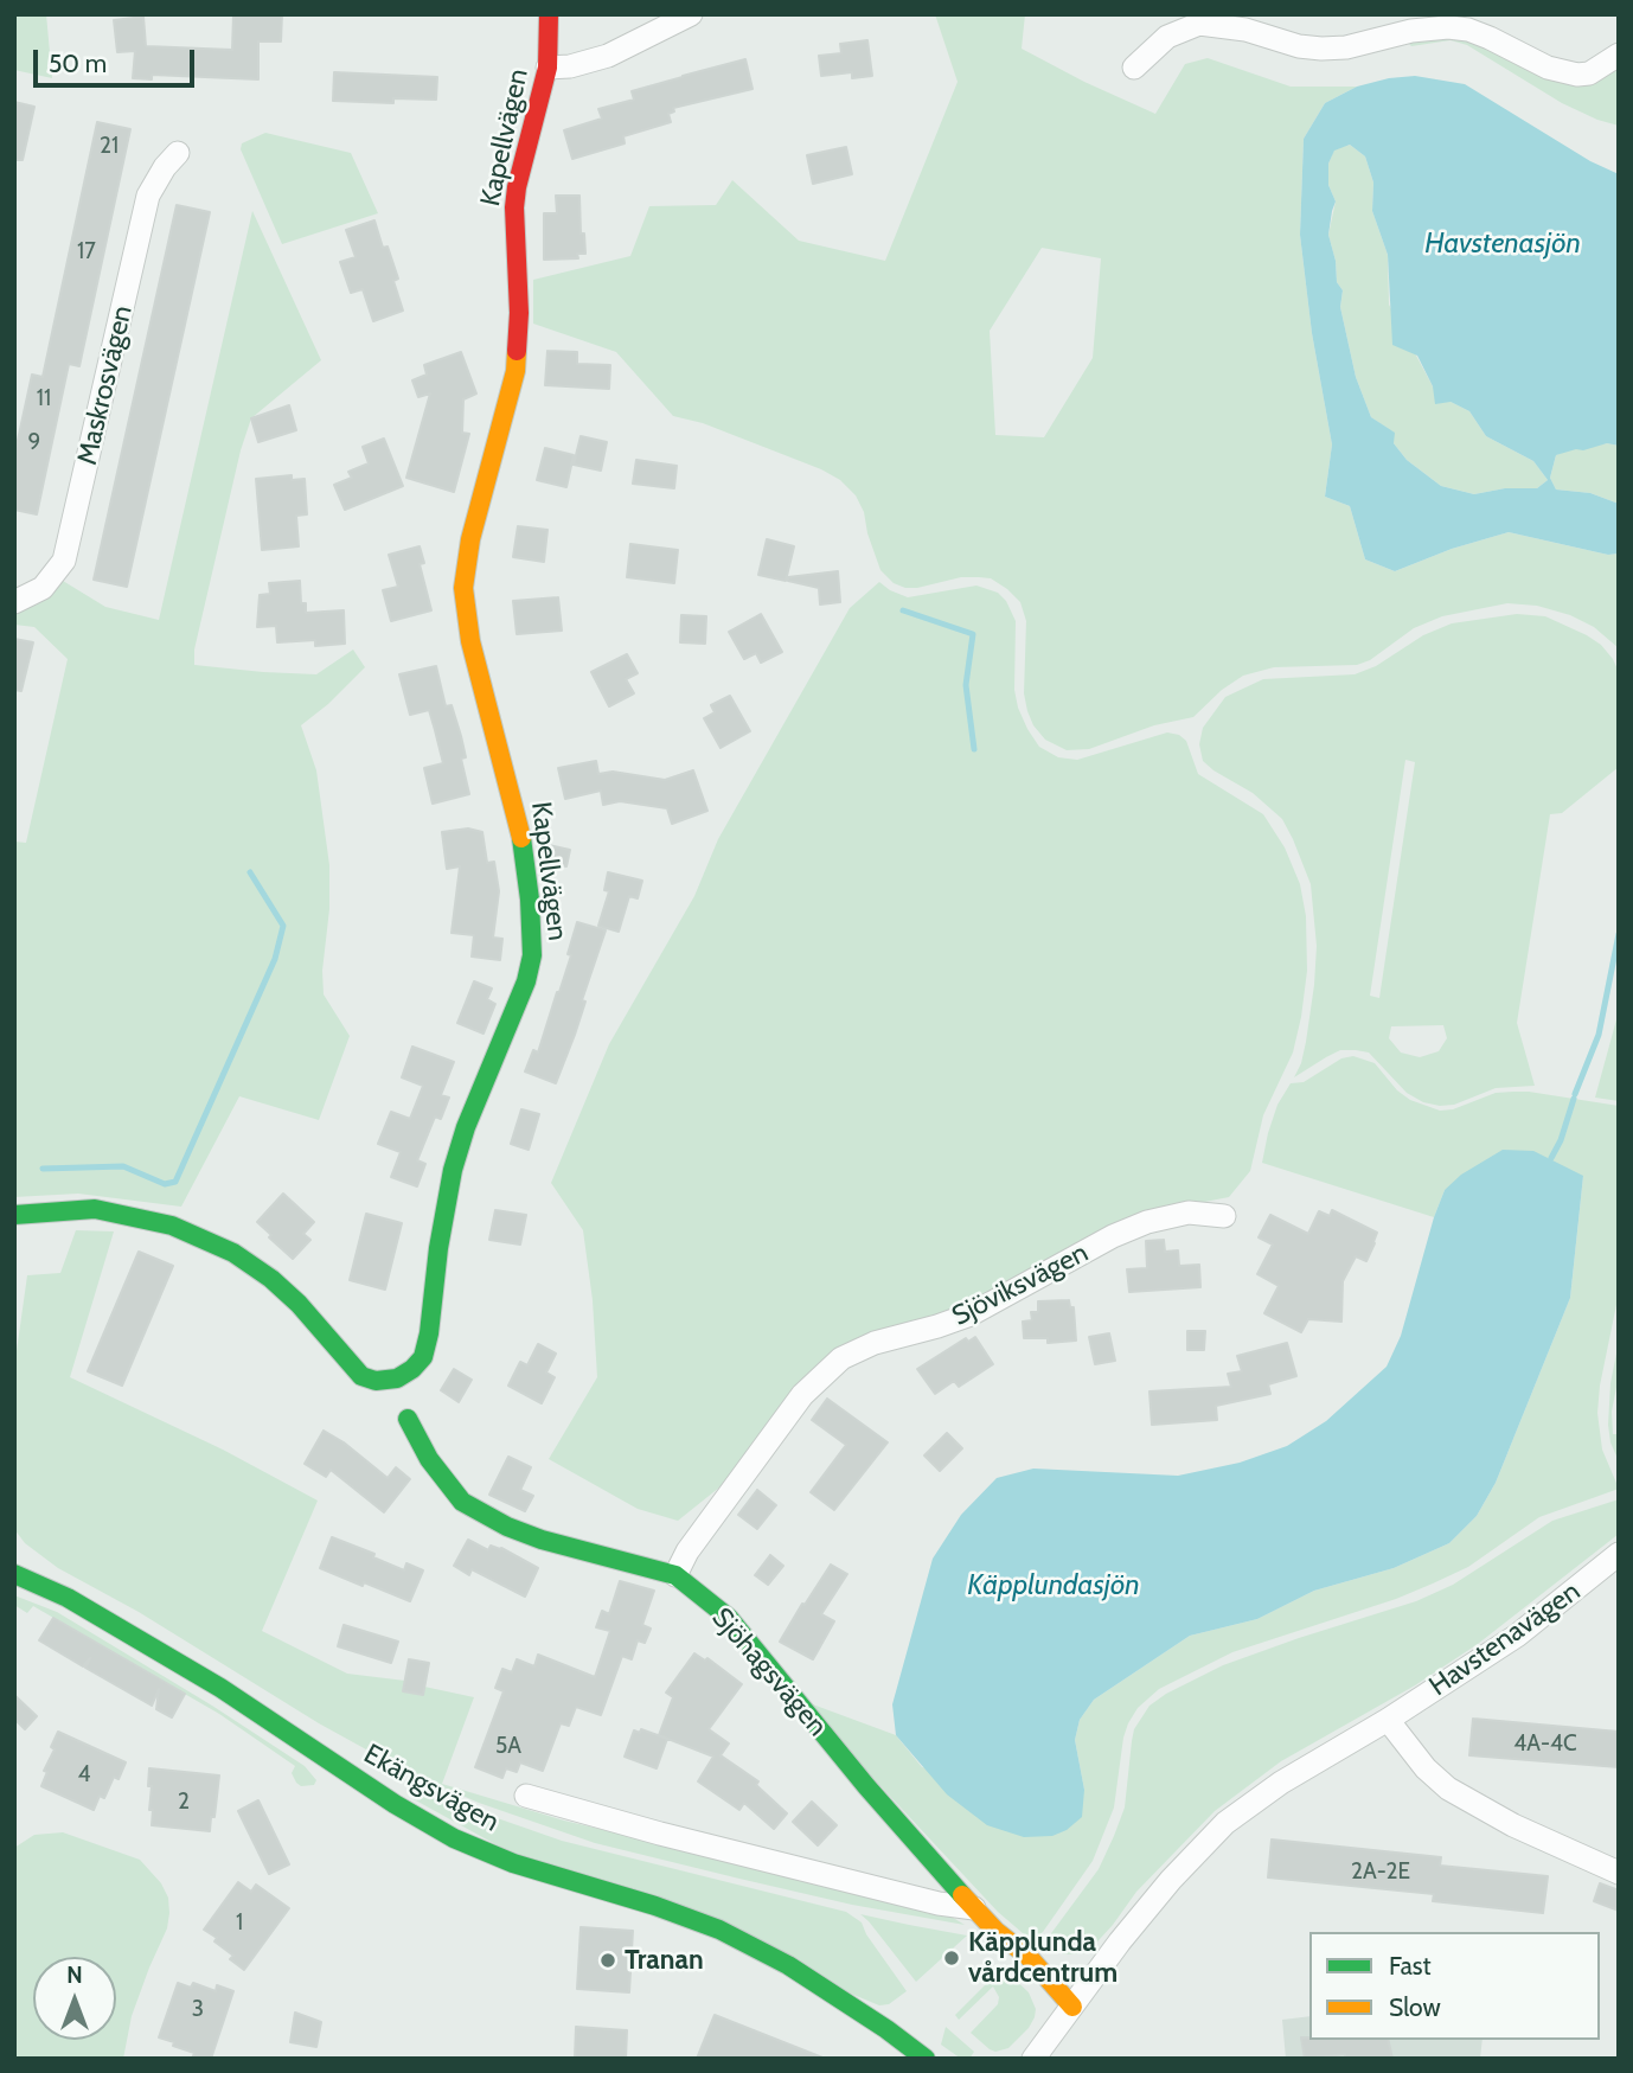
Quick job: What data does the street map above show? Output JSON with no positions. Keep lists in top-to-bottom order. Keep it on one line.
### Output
{"streets":{"street":["Kapellvägen","Maskrosvägen","Sjöviksvägen","Havstenavägen","Sjöhagsvägen","Ekängsvägen"]},"crossings":[["Sjöviksvägen","Sjöhagsvägen"],["Havstenavägen","Sjöhagsvägen"]],"water":["Havstenasjön","Käpplundasjön"],"places":["Käpplunda vårdcentrum","Tranan"],"house_numbers":["21","17","11","9","4A-4C","5A","4","2","2A-2E","1","3"],"legend":["Fast","Slow"],"scale_bar":"50 m","north":"top"}
